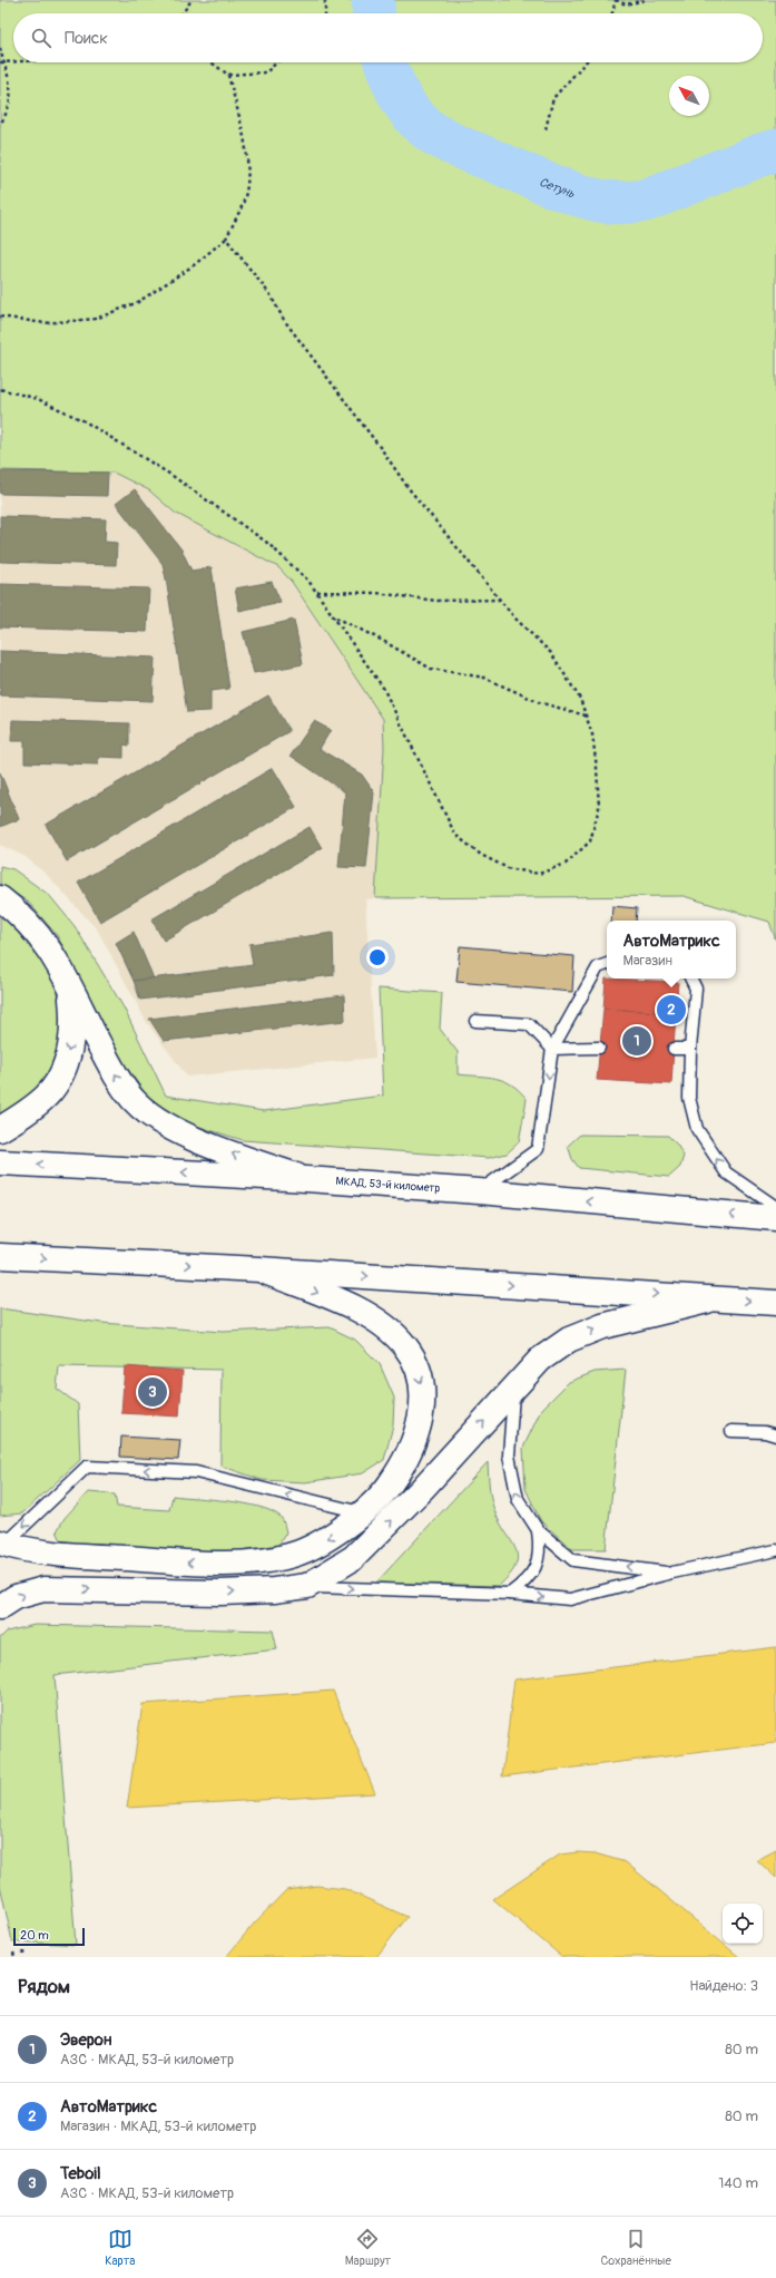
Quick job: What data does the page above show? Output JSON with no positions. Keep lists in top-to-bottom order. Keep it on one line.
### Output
{"streets":{"main road":["МКАД, 53-й километр"]},"water":["Сетунь"],"scale_bar":"20 m","north":"top left","page":{"search":"Поиск","popup":["АвтоМатрикс","Магазин"],"pins":["2","1","3"],"scale":"20 m","heading":["Рядом","Найдено: 3"],"list":[{"mark":"1","name":"Эверон","note":"АЗС · МКАД, 53-й километр","value":"80 m"},{"mark":"2","name":"АвтоМатрикс","note":"Магазин · МКАД, 53-й километр","value":"80 m"},{"mark":"3","name":"Teboil","note":"АЗС · МКАД, 53-й километр","value":"140 m"}],"nav":["Карта","Маршрут","Сохранённые"]}}
